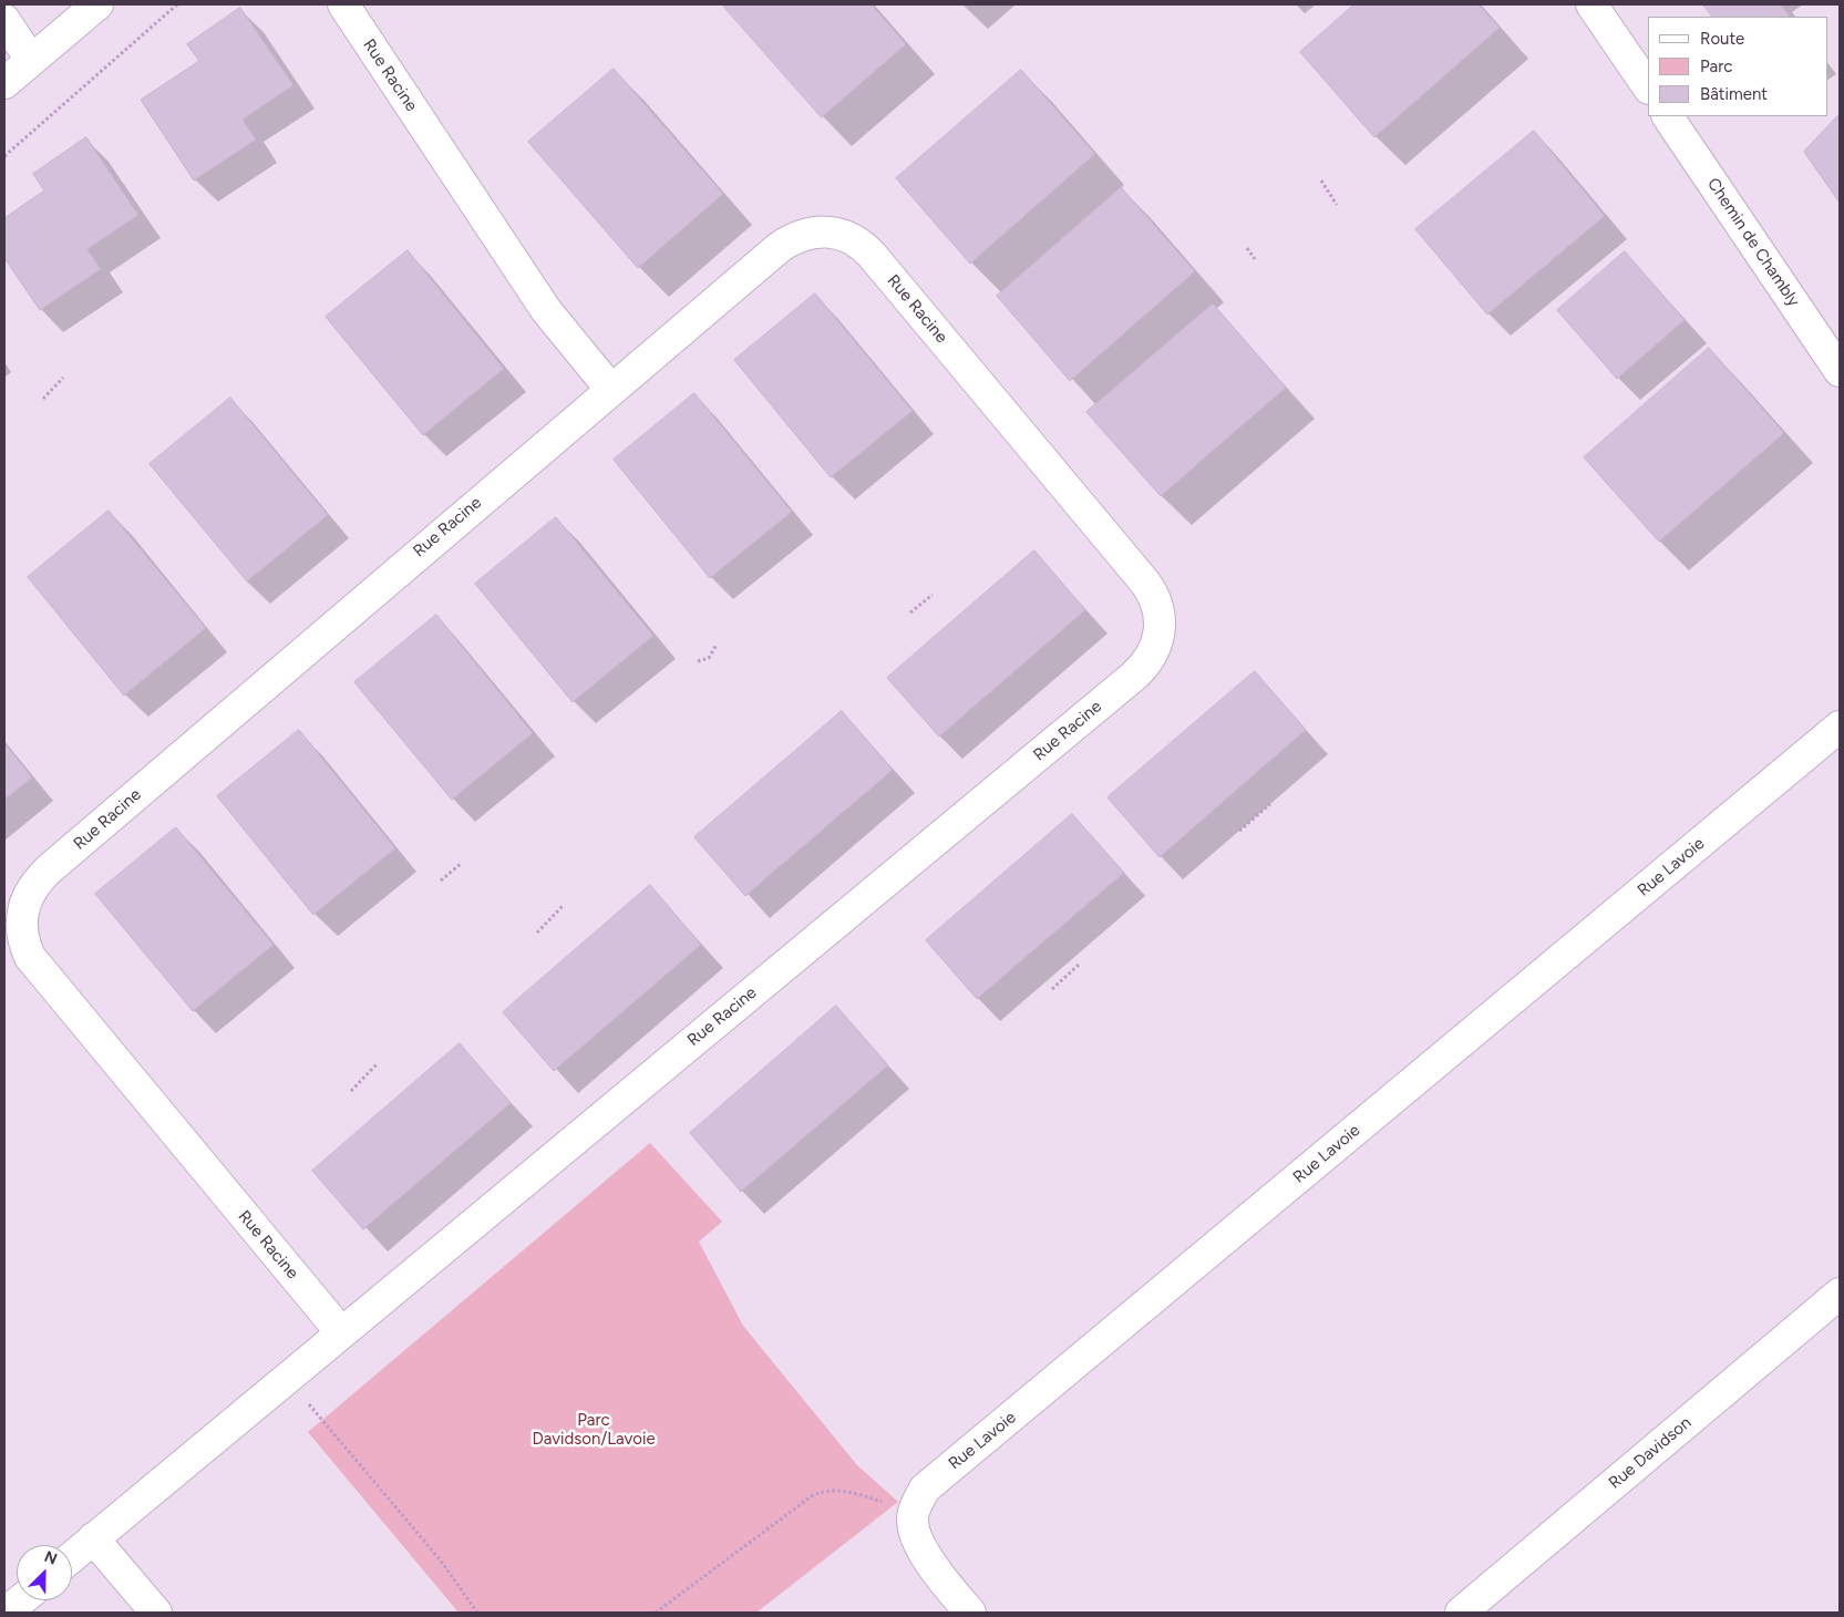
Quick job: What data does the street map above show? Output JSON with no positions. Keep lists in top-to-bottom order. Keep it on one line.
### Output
{"streets":{"street":["Rue Racine","Chemin de Chambly","Rue Lavoie","Rue Davidson"]},"parks":["Parc Davidson/Lavoie"],"legend":["Route","Parc","Bâtiment"],"north":"top right"}
